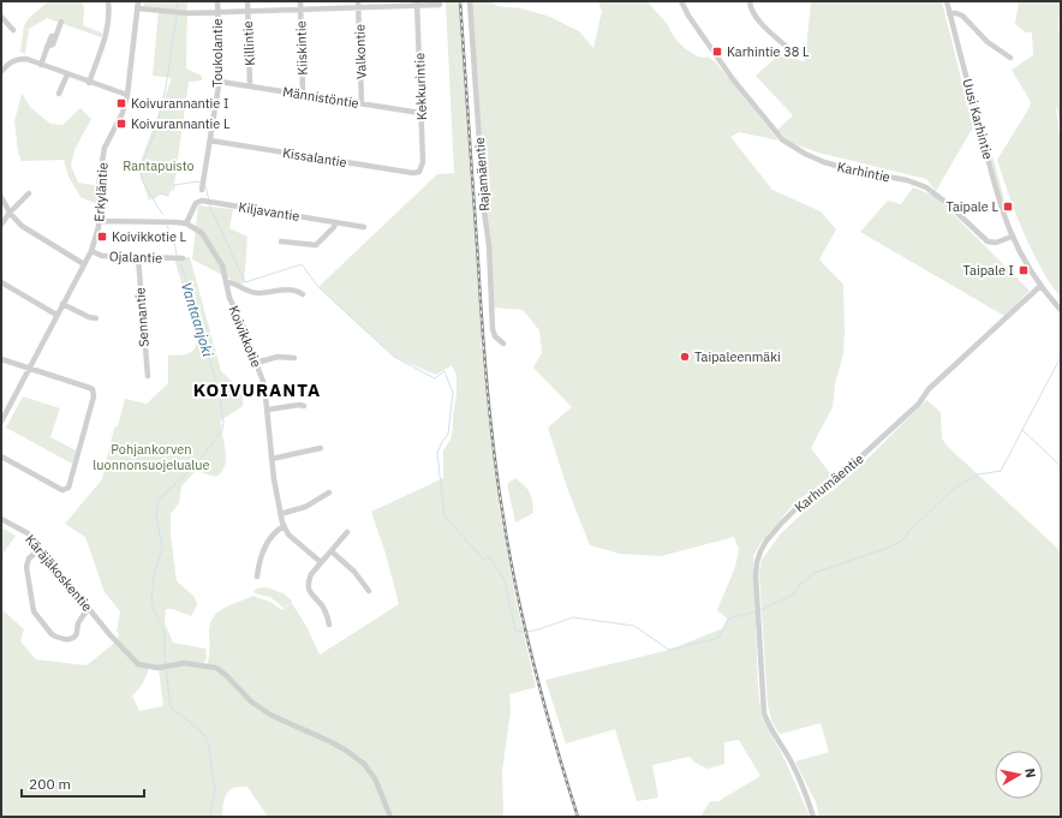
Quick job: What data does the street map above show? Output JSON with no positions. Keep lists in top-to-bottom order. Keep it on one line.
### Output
{"streets":{"street":["Killintie","Kiiskintie","Valkontie","Toukolantie","Kekkurintie","Männistöntie","Uusi Karhintie","Kissalantie","Karhintie","Rajamäentie","Erkyläntie","Kiljavantie","Ojalantie","Sennantie","Koivikkotie","Karhumäentie","Käräjäkoskentie"]},"crossings":[["Killintie","Männistöntie"],["Kiiskintie","Männistöntie"],["Valkontie","Männistöntie"],["Toukolantie","Männistöntie"],["Toukolantie","Kissalantie"],["Kekkurintie","Männistöntie"],["Kekkurintie","Kissalantie"],["Uusi Karhintie","Karhintie"],["Erkyläntie","Ojalantie"],["Kiljavantie","Koivikkotie"],["Ojalantie","Sennantie"]],"districts":["KOIVURANTA"],"water":["Vantaanjoki"],"parks":["Rantapuisto","Pohjankorven luonnonsuojelualue"],"places":{"transit":["Karhintie 38 L","Koivurannantie I","Koivurannantie L","Taipale L","Koivikkotie L","Taipale I"],"other":["Taipaleenmäki"]},"scale_bar":"200 m","north":"right"}
